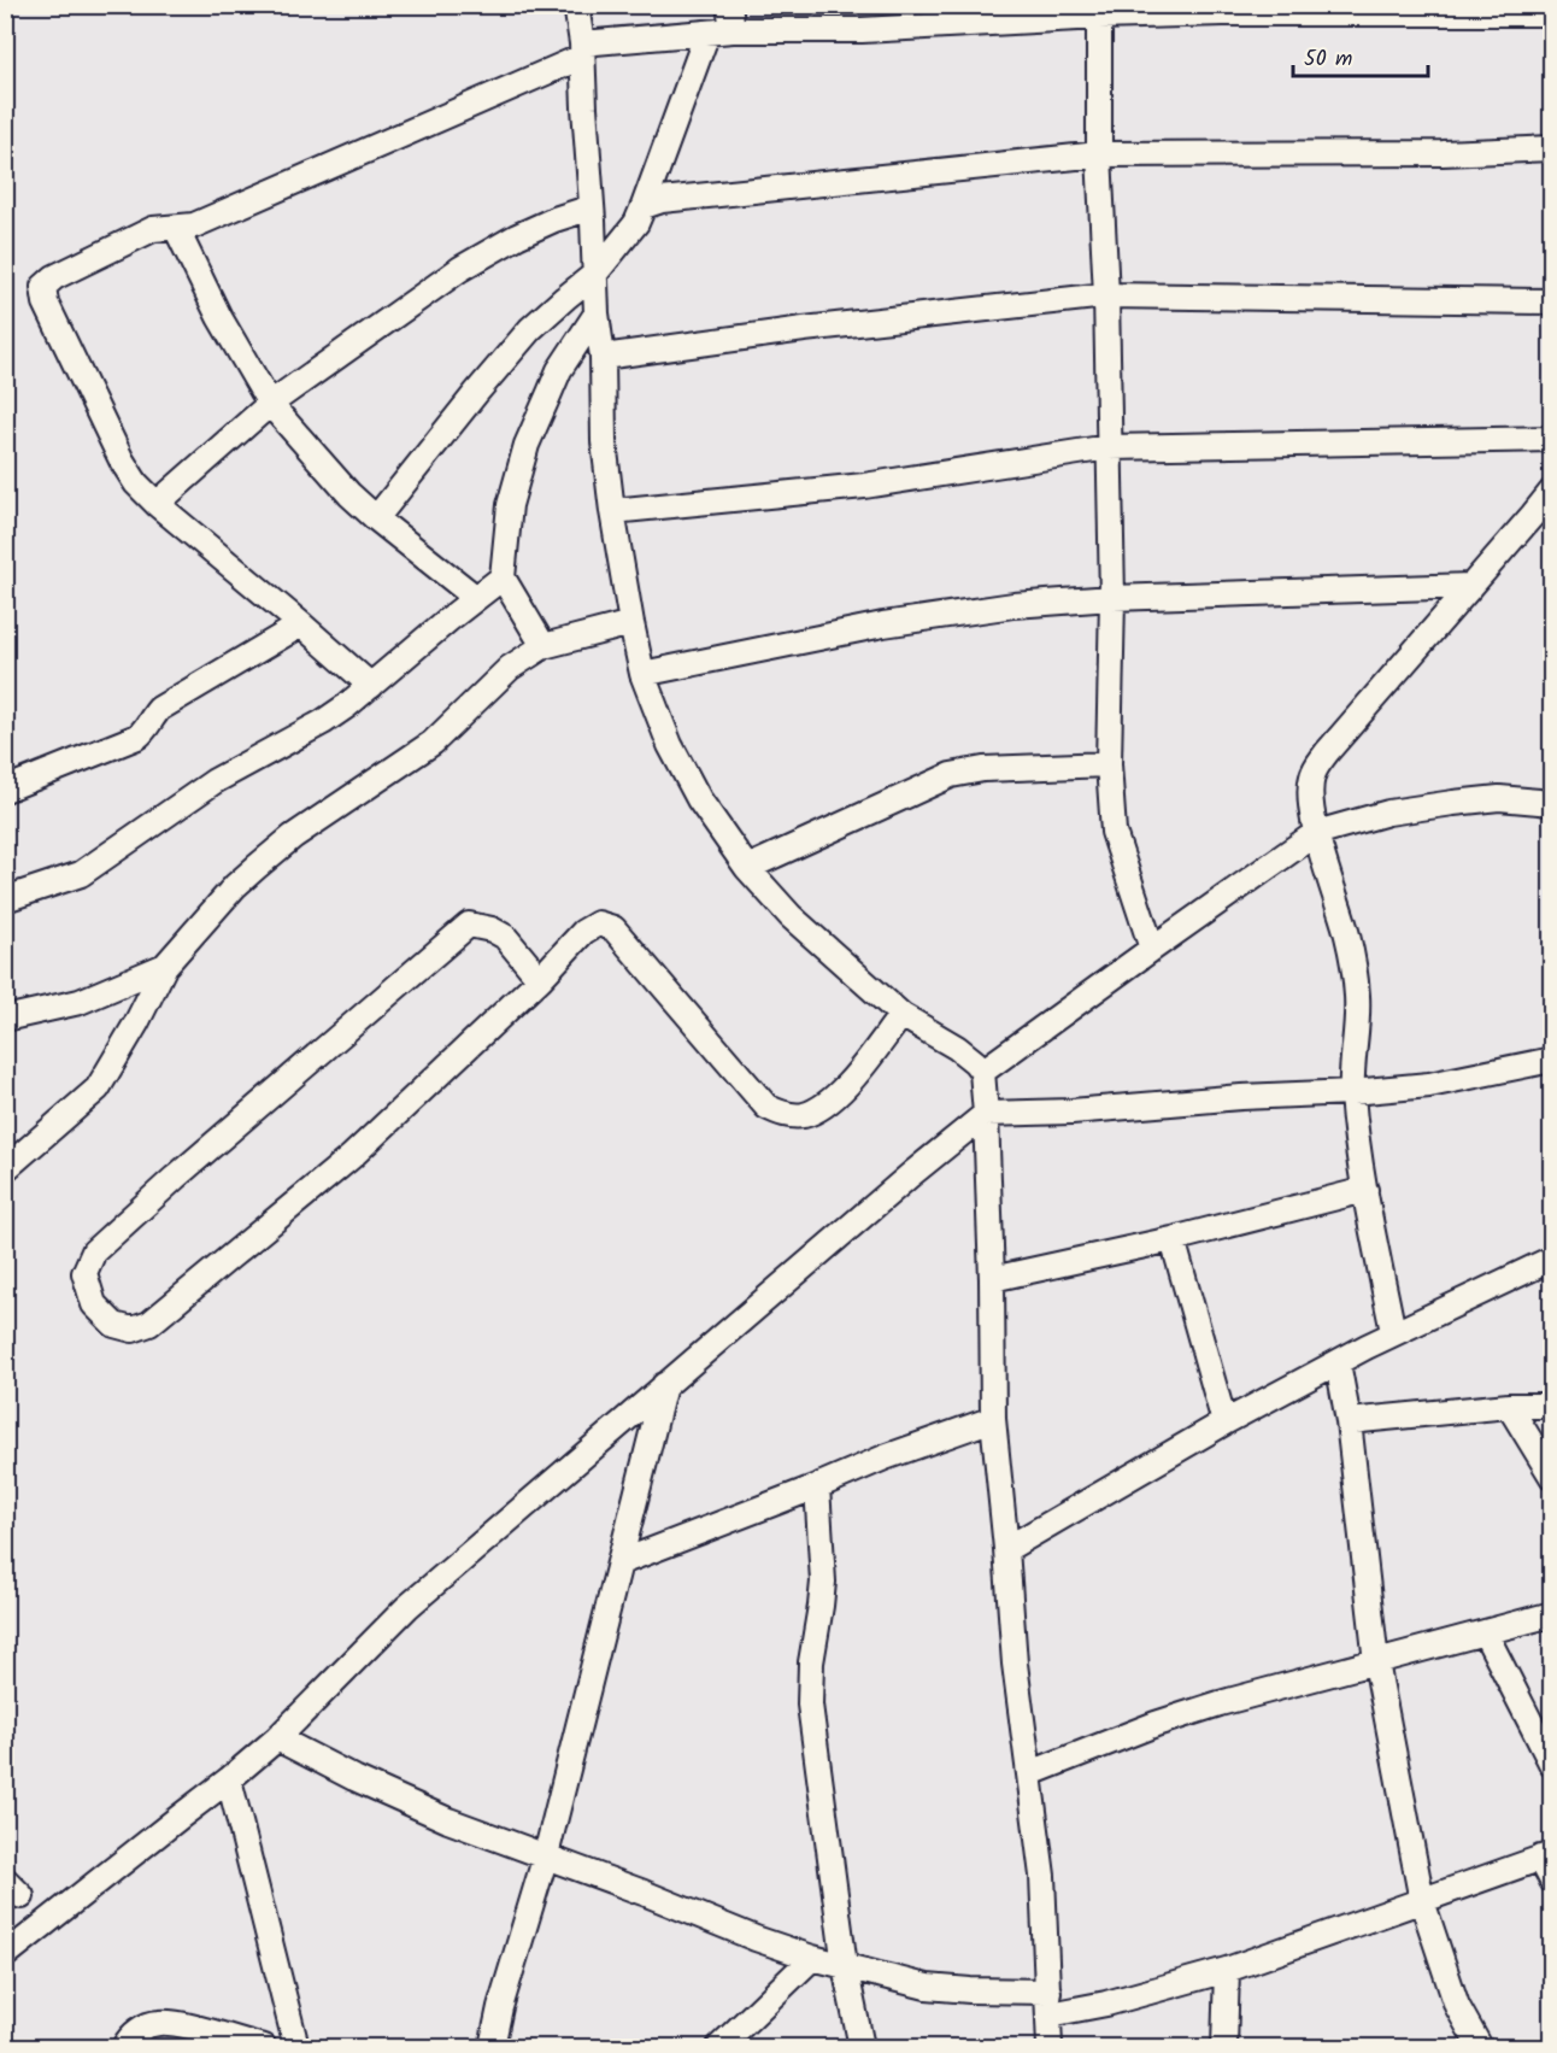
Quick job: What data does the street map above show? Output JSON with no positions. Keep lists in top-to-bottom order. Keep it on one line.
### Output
{"scale_bar":"50 m"}
